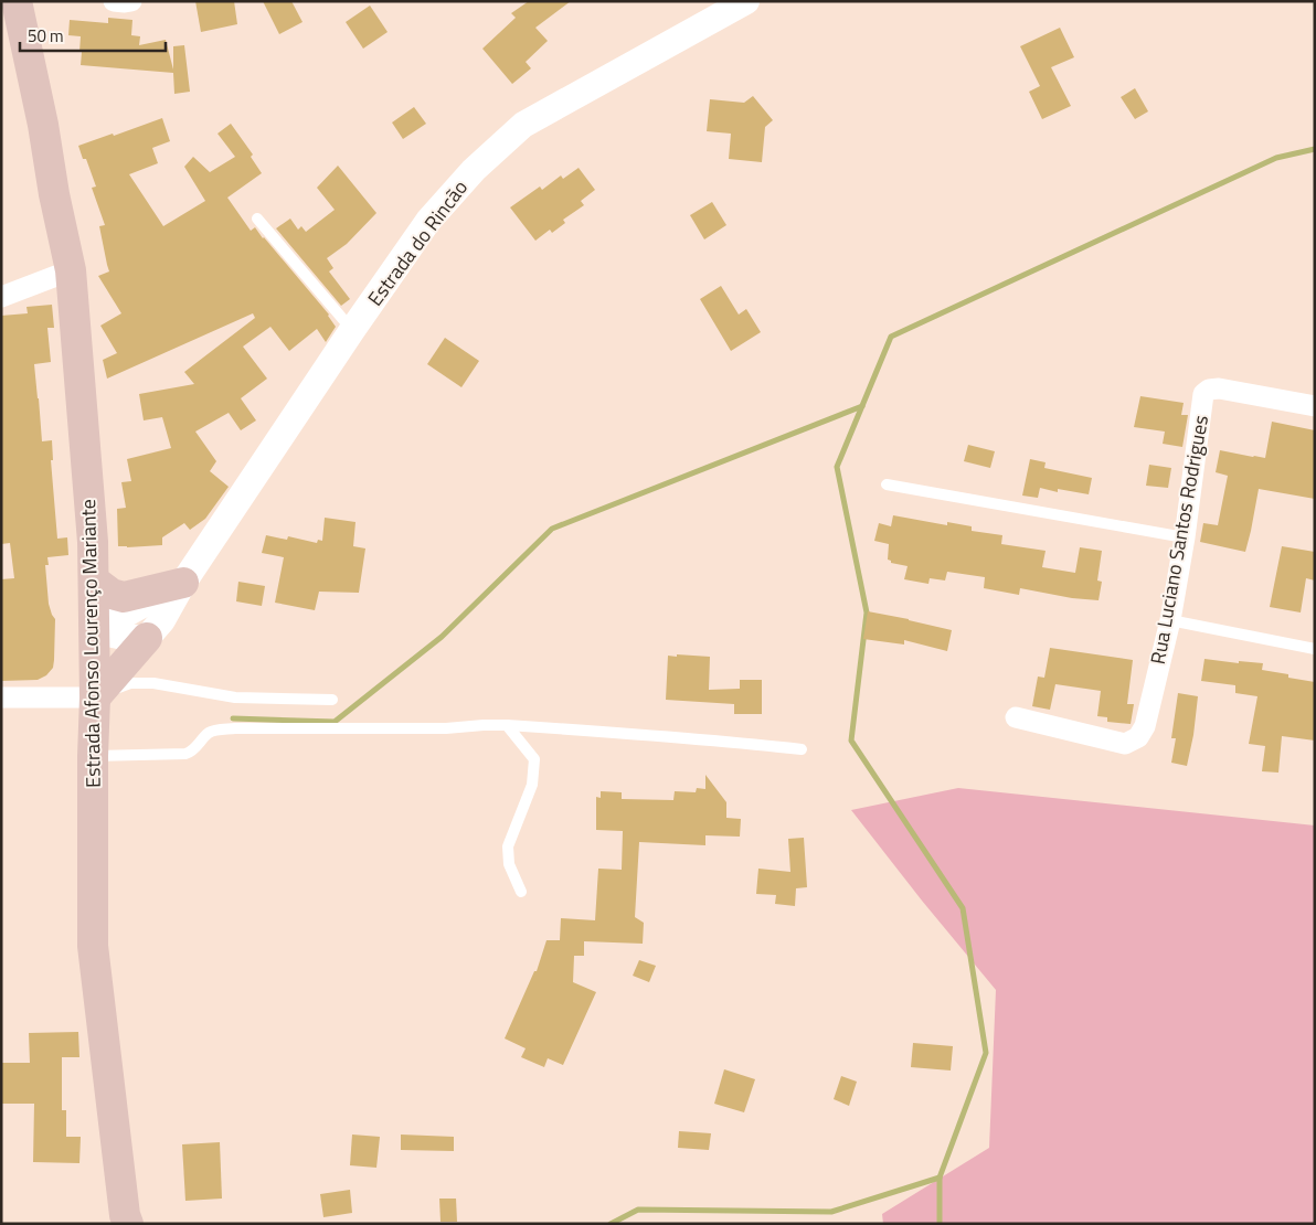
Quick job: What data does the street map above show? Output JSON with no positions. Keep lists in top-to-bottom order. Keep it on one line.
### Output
{"streets":{"main road":["Estrada Afonso Lourenço Mariante"],"street":["Estrada do Rincão","Rua Luciano Santos Rodrigues"]},"crossings":[["Estrada do Rincão","Estrada Afonso Lourenço Mariante"]],"scale_bar":"50 m"}
